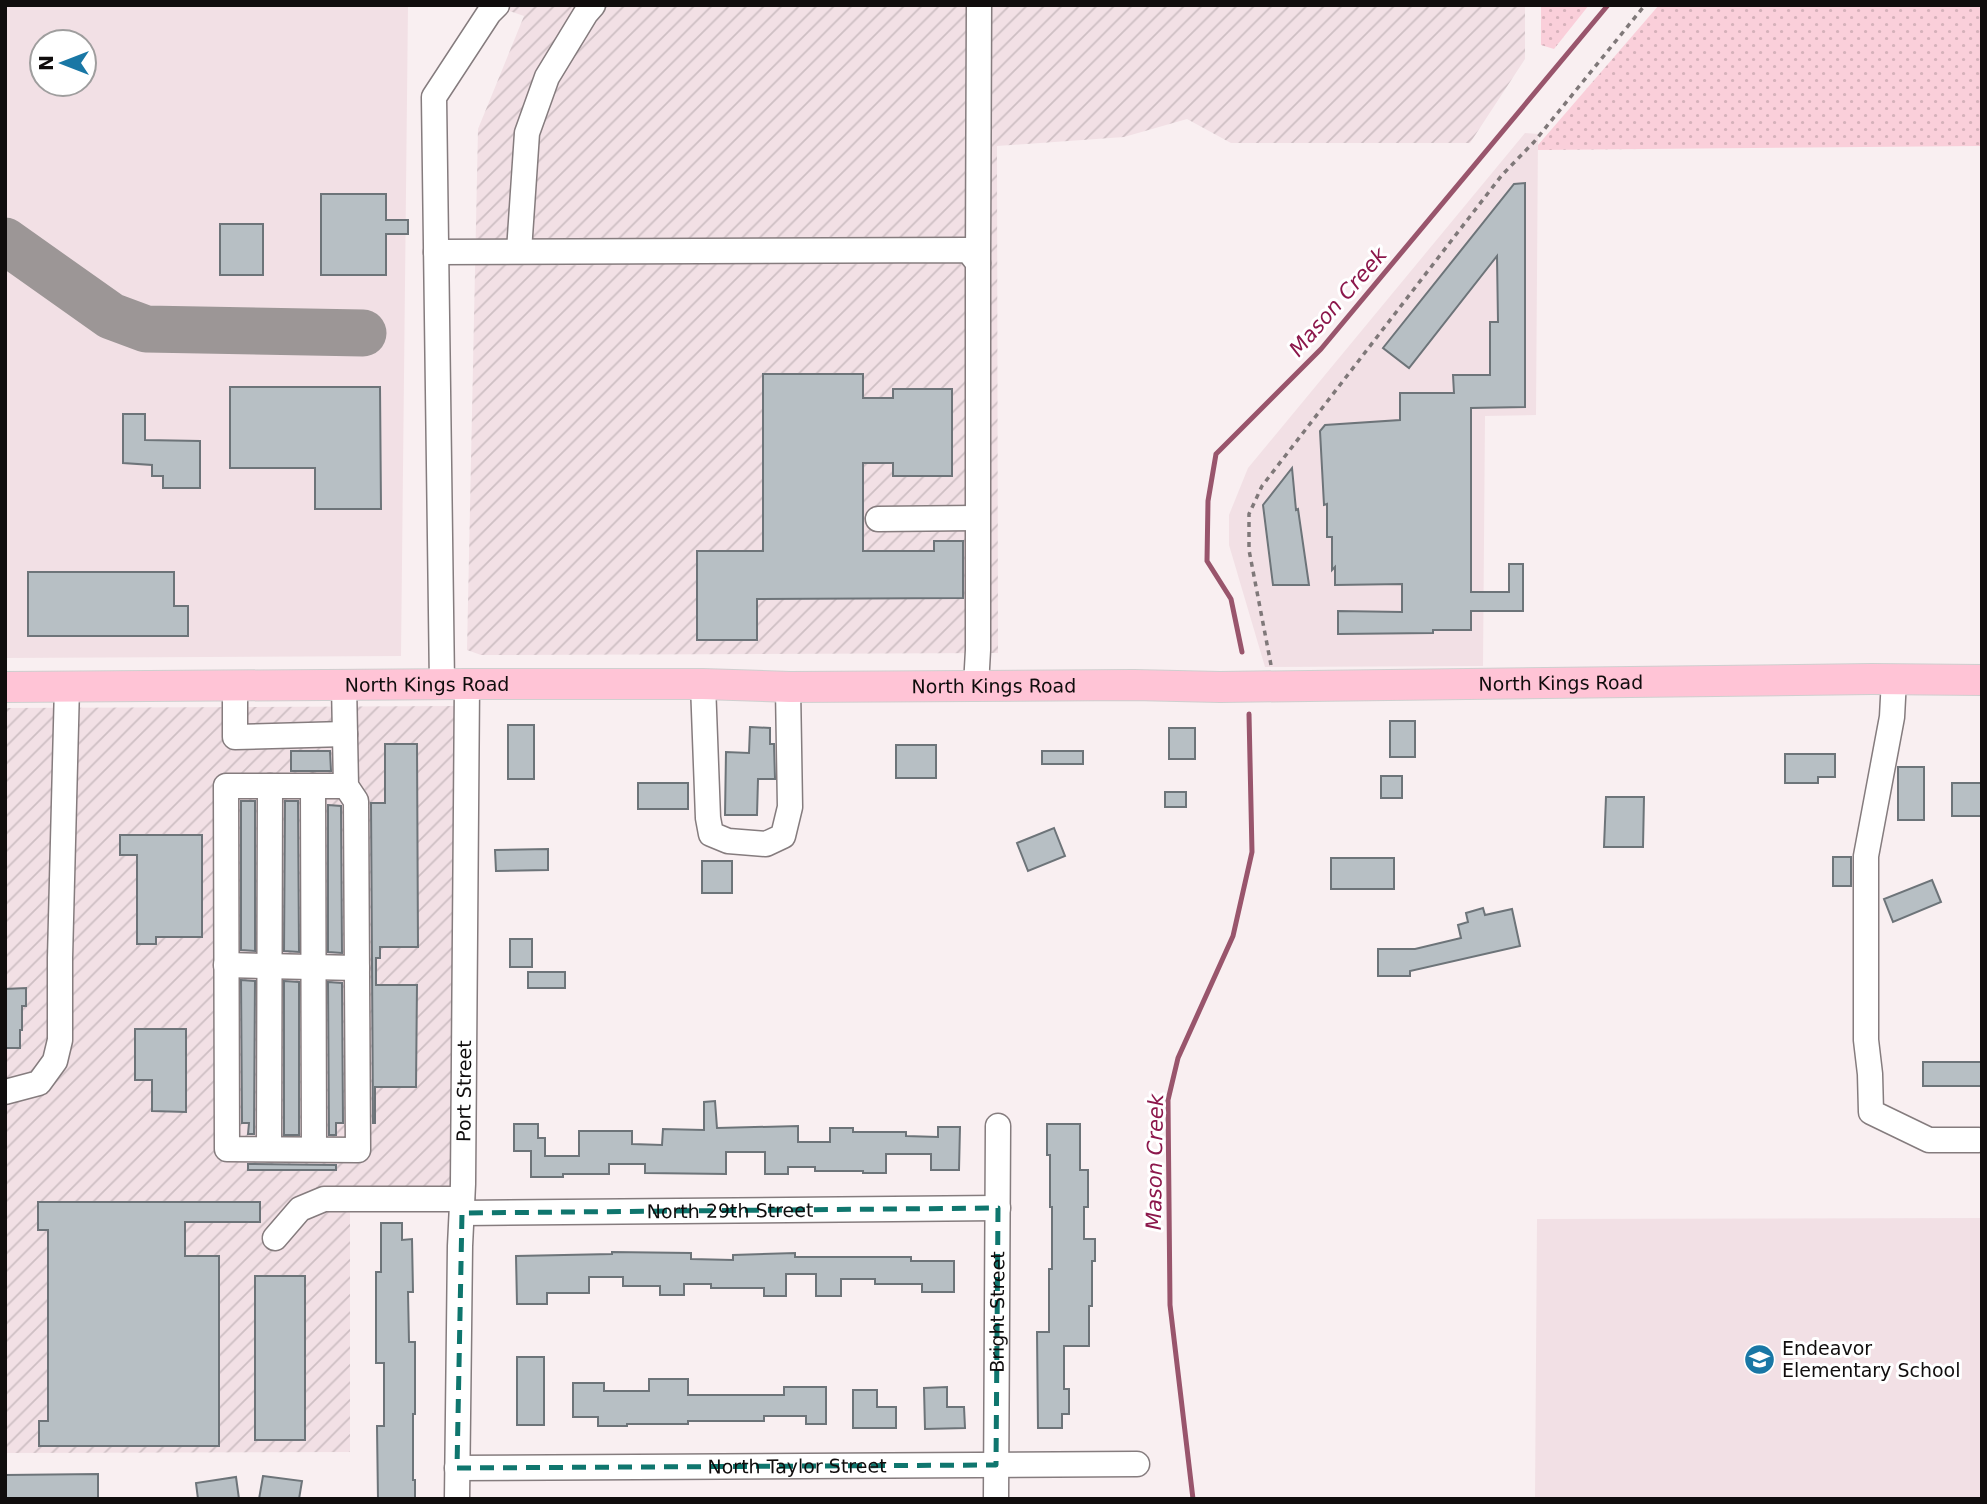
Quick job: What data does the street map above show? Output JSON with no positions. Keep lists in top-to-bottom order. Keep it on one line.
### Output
{"streets":{"main road":["North Kings Road"],"street":["Port Street","North 29th Street","Bright Street","North Taylor Street"]},"crossings":[["North Kings Road","Port Street"],["Port Street","North 29th Street"],["Port Street","North Taylor Street"],["North 29th Street","Bright Street"],["Bright Street","North Taylor Street"]],"water":["Mason Creek"],"places":{"school or university":["Endeavor Elementary School"]},"north":"left"}
